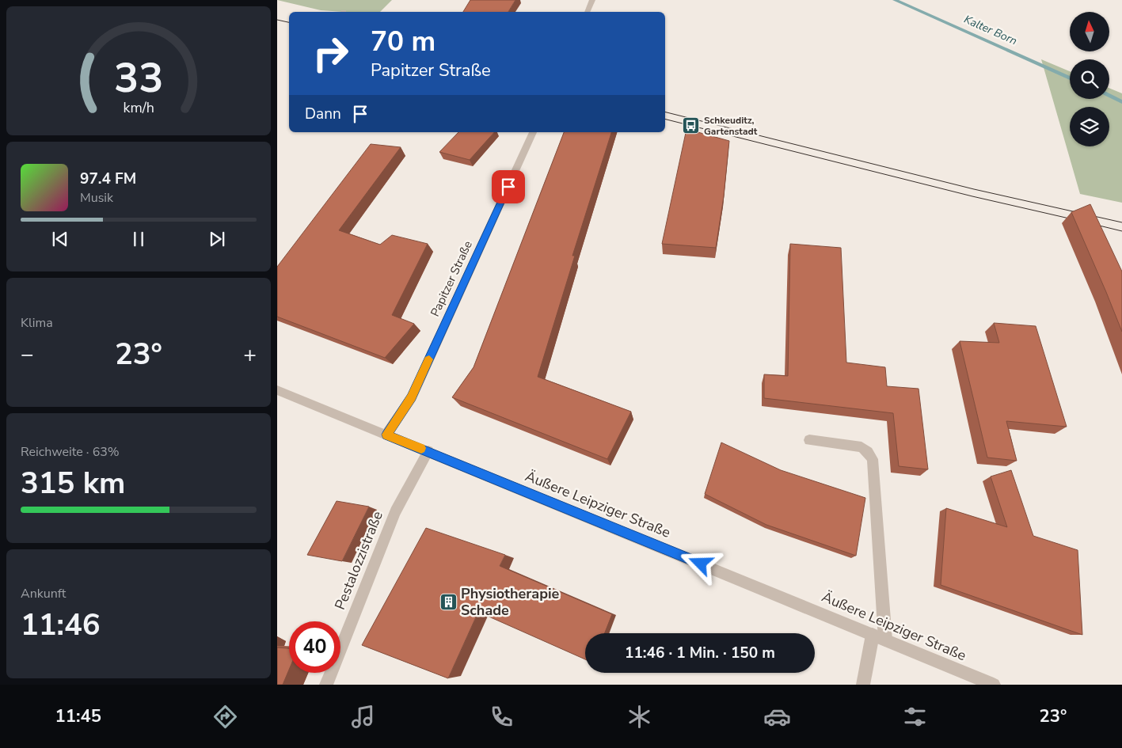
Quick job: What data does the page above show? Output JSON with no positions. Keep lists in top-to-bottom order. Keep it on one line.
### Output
{"streets":{"street":["Papitzer Straße","Äußere Leipziger Straße","Pestalozzistraße"]},"crossings":[["Papitzer Straße","Äußere Leipziger Straße"],["Äußere Leipziger Straße","Pestalozzistraße"]],"water":["Kalter Born"],"places":{"bus stop":["Schkeuditz, Gartenstadt"],"building":["Physiotherapie Schade"]},"north":"top","page":{"turn":["70 m","Papitzer Straße"],"then":"Dann","song":["97.4 FM","Musik"],"tile":["Klima",["Reichweite · 63%","315 km"],["Ankunft","11:46"]],"heat":["−","23°","+"],"limit":"40","trip":"11:46 · 1 Min. · 150 m","tabs":["11:45","23°"],"gauge":["33","km/h"]}}
